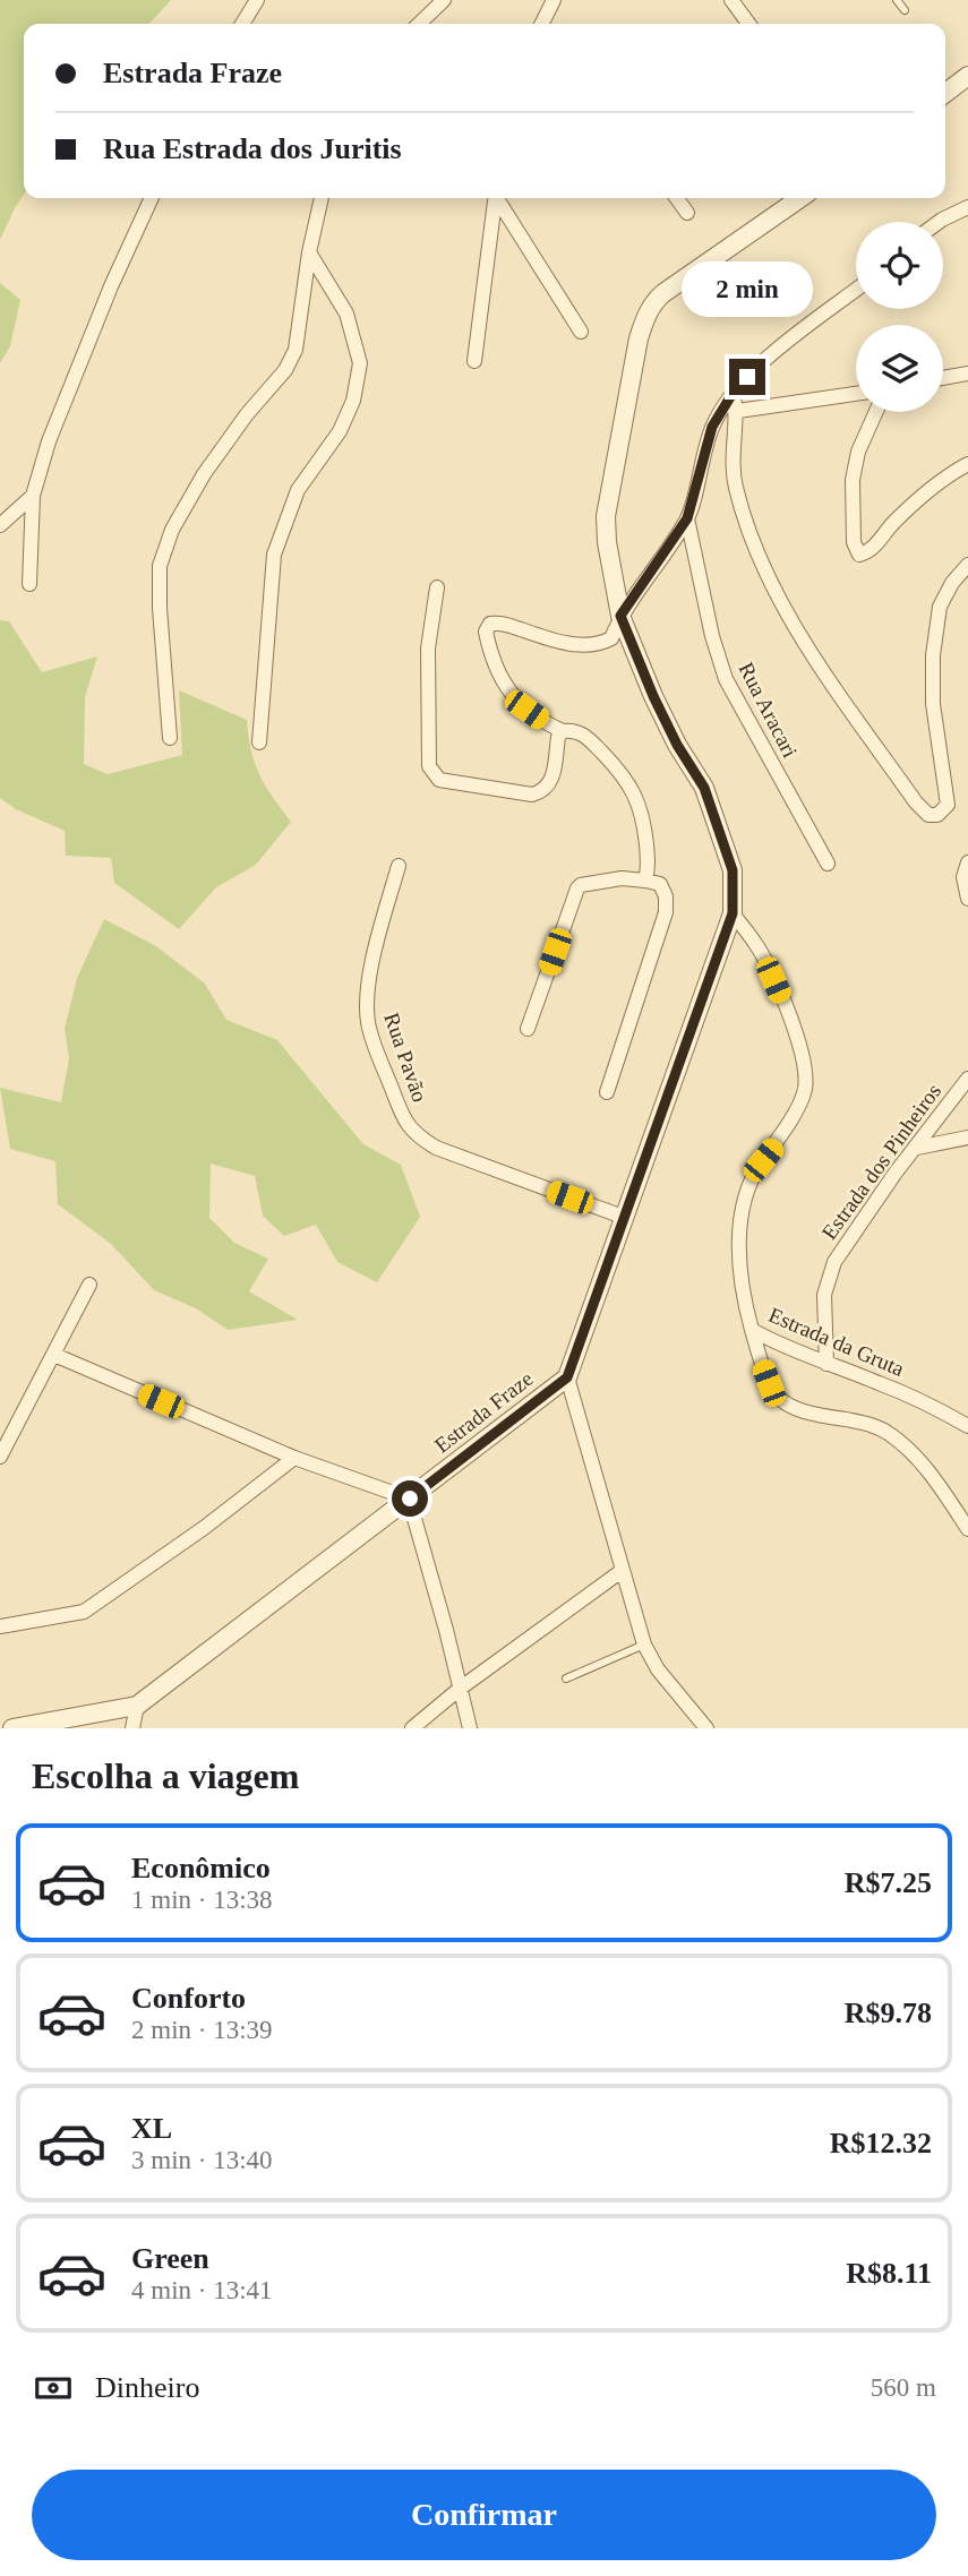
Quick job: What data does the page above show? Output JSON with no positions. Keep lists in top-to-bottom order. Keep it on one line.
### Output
{"streets":{"street":["Rua Aracari","Rua Pavão","Estrada dos Pinheiros","Estrada da Gruta","Estrada Fraze"]},"crossings":[["Rua Pavão","Estrada Fraze"],["Estrada dos Pinheiros","Estrada da Gruta"],["Estrada da Gruta","Estrada Fraze"]],"page":{"banner":["Estrada Fraze","Rua Estrada dos Juritis"],"bubble":"2 min","heading":"Escolha a viagem","list":[{"name":"Econômico","note":"1 min · 13:38","value":"R$7.25"},{"name":"Conforto","note":"2 min · 13:39","value":"R$9.78"},{"name":"XL","note":"3 min · 13:40","value":"R$12.32"},{"name":"Green","note":"4 min · 13:41","value":"R$8.11"}],"pay":["Dinheiro","560 m"],"buttons":"Confirmar"}}
